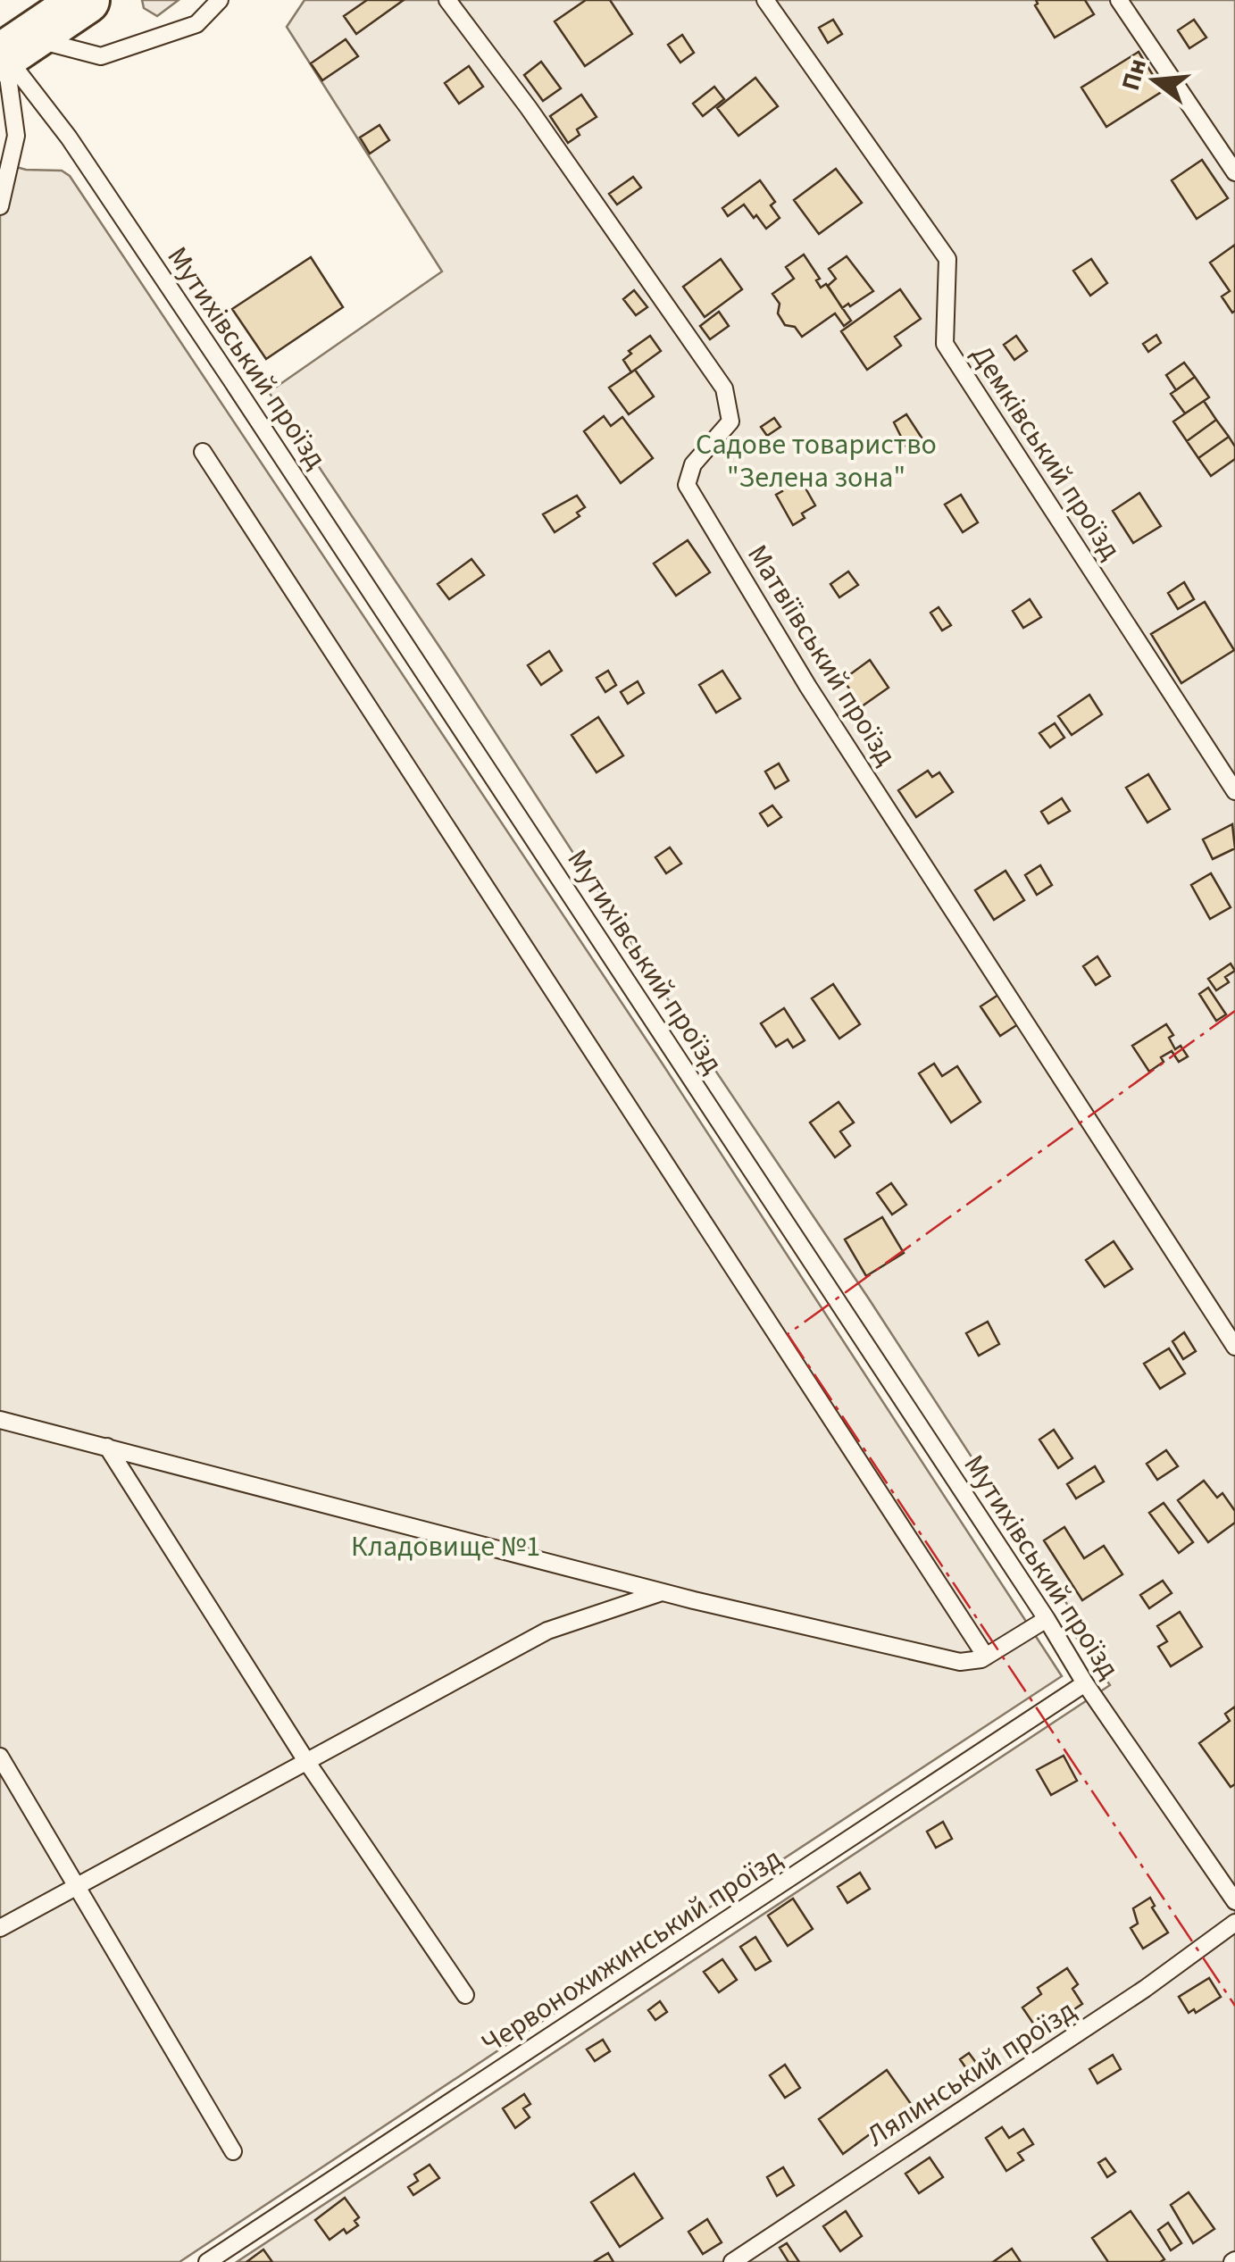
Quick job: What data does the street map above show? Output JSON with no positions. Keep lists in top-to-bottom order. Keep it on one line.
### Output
{"streets":{"lane":["Мутихівський проїзд","Демківський проїзд","Матвіївський проїзд","Червонохижинський проїзд","Лялинський проїзд"]},"crossings":[["Мутихівський проїзд","Червонохижинський проїзд"]],"parks":["Садове товариство \"Зелена зона\"","Кладовище №1"],"north":"left"}
